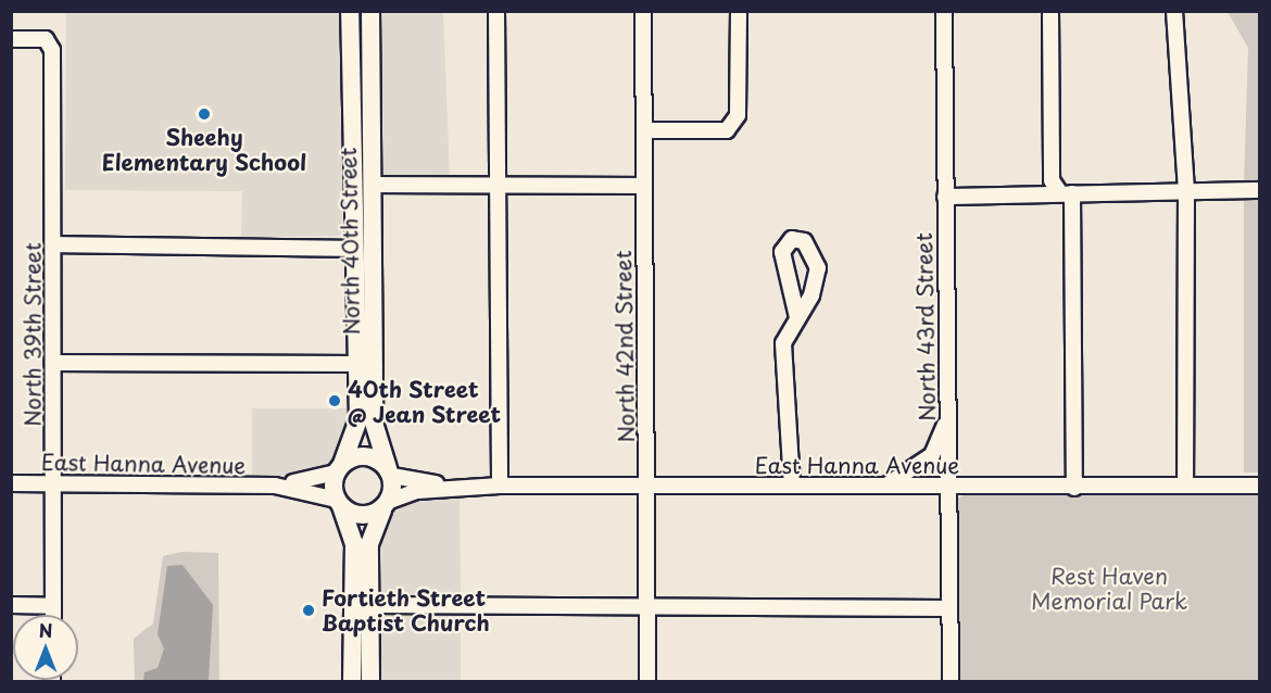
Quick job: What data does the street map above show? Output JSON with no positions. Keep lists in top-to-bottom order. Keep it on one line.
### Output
{"streets":{"main road":["North 40th Street"],"street":["North 43rd Street","North 39th Street","North 42nd Street","East Hanna Avenue"]},"crossings":[["North 40th Street","East Hanna Avenue"],["North 43rd Street","East Hanna Avenue"],["North 39th Street","East Hanna Avenue"],["North 42nd Street","East Hanna Avenue"]],"parks":["Rest Haven Memorial Park"],"places":["Sheehy Elementary School","40th Street @ Jean Street","Fortieth Street Baptist Church"],"north":"top"}
